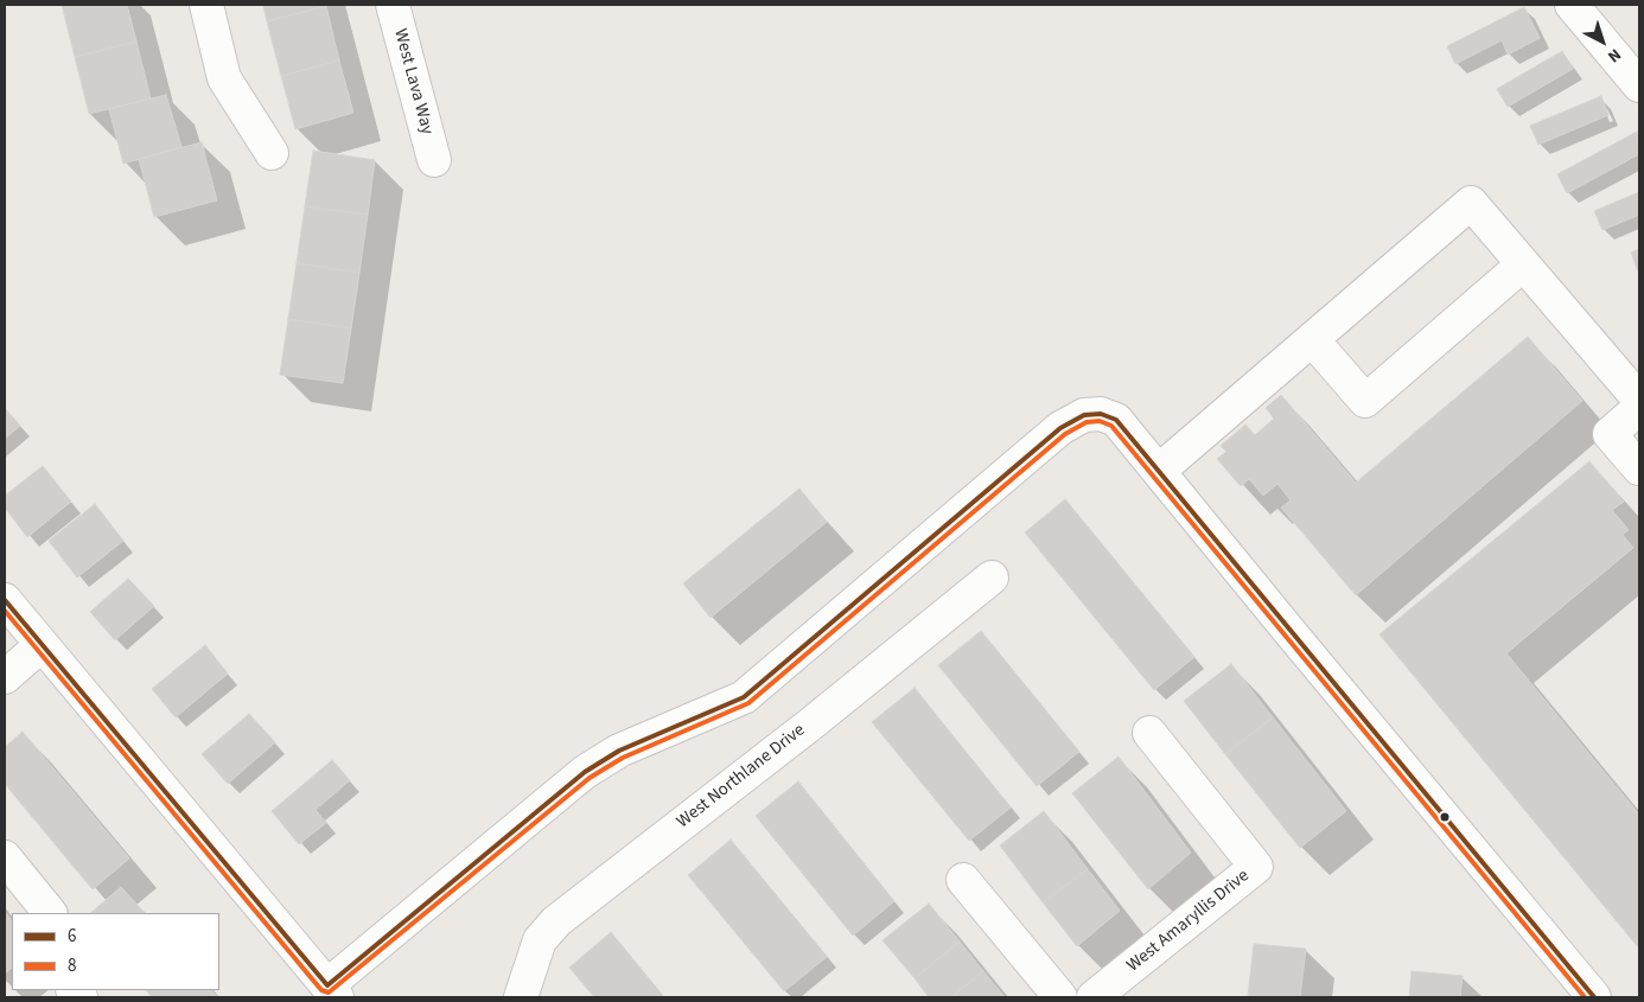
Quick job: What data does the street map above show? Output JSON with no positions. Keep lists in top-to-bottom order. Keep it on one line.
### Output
{"streets":{"street":["West Lava Way","West Northlane Drive","West Amaryllis Drive"]},"lines":["transit line 6","transit line 8"],"legend":["6","8"],"north":"bottom right"}
